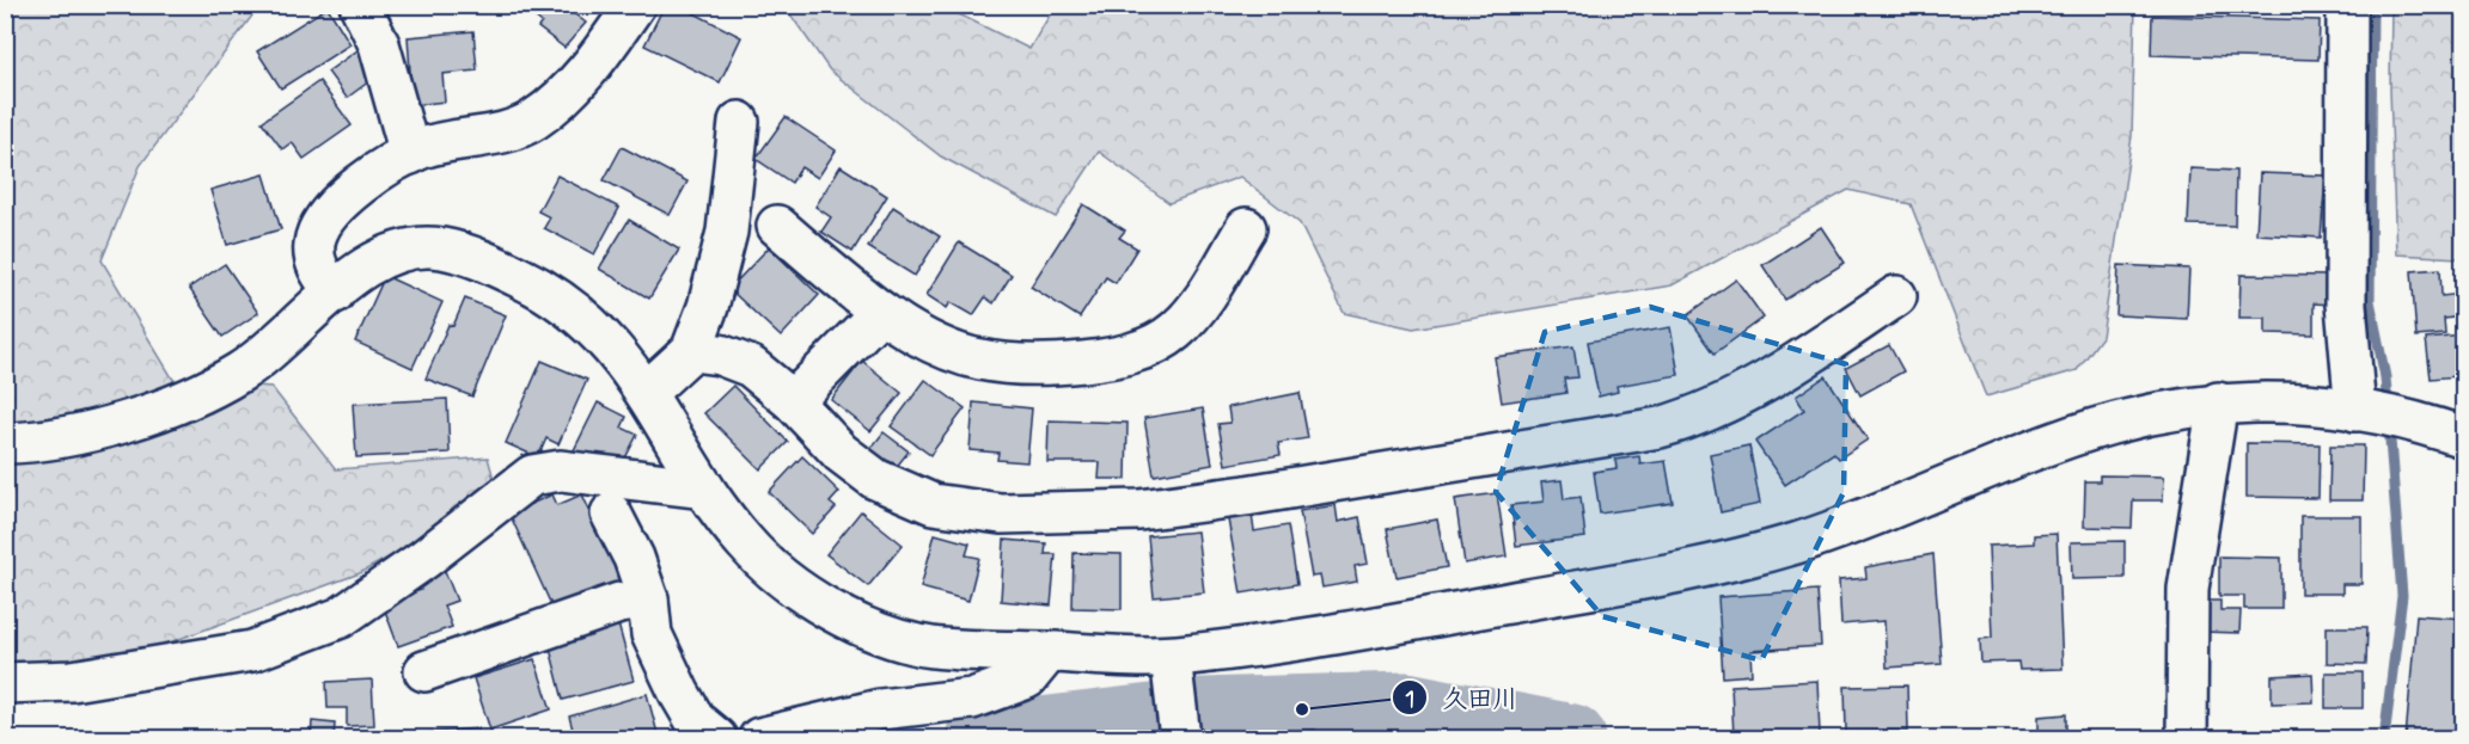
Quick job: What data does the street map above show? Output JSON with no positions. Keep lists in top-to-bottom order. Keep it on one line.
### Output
{"places":["久田川"]}
